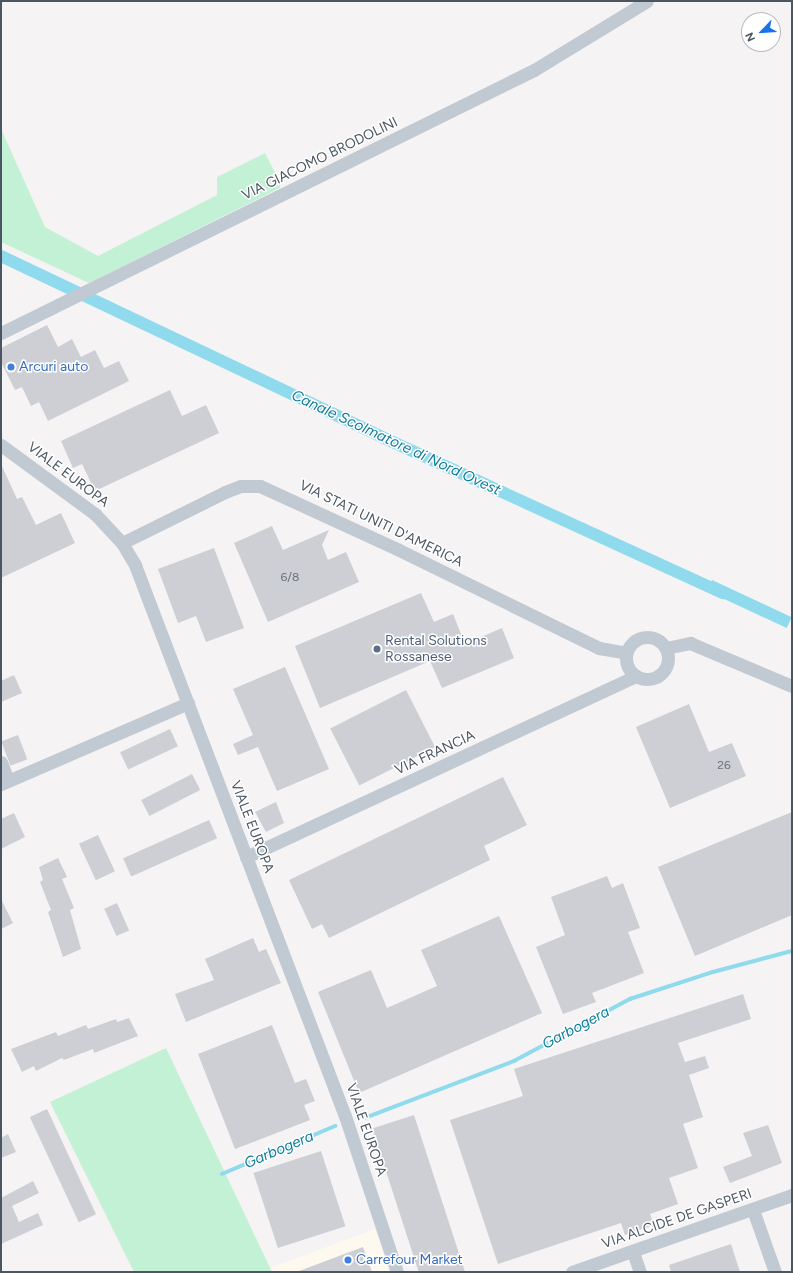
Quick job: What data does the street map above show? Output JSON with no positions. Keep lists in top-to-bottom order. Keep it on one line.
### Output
{"streets":{"street":["VIA GIACOMO BRODOLINI","VIALE EUROPA","VIA STATI UNITI D'AMERICA","VIA FRANCIA","VIA ALCIDE DE GASPERI"]},"crossings":[["VIALE EUROPA","VIA STATI UNITI D'AMERICA"],["VIALE EUROPA","VIA FRANCIA"],["VIA STATI UNITI D'AMERICA","VIA FRANCIA"]],"water":["Canale Scolmatore di Nord Ovest","Garbogera"],"places":["Arcuri auto","Rental Solutions Rossanese","Carrefour Market"],"house_numbers":["6/8","26"],"north":"bottom left"}
